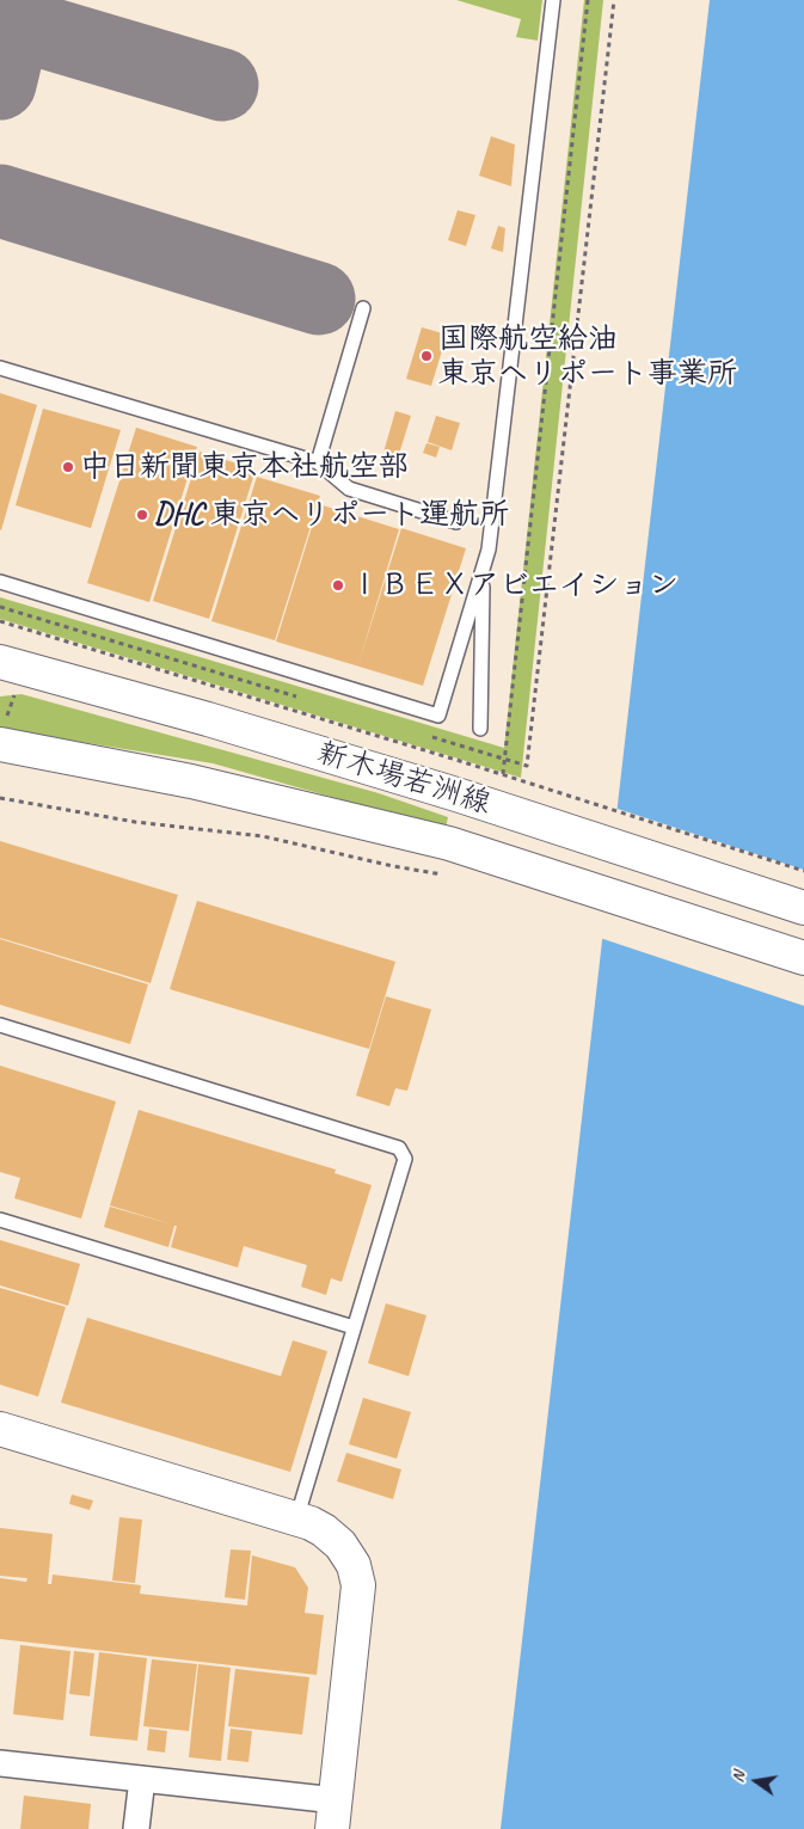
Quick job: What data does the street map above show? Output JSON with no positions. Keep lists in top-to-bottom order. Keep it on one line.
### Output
{"streets":{"street":["新木場若洲線"]},"places":["国際航空給油 東京ヘリポート事業所","中日新聞東京本社航空部","DHC 東京ヘリポート運航所","ＩＢＥＸアビエイション"],"north":"left"}
